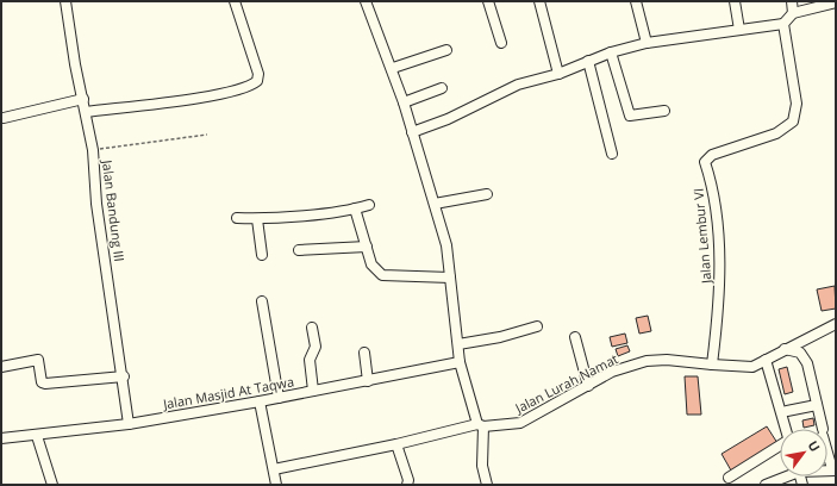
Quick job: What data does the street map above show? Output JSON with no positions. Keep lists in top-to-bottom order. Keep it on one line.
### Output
{"streets":{"street":["Jalan Bandung III","Jalan Lembur VI","Jalan Lurah Namat","Jalan Masjid At Taqwa"]},"crossings":[["Jalan Bandung III","Jalan Masjid At Taqwa"],["Jalan Lembur VI","Jalan Lurah Namat"]],"north":"top right"}
